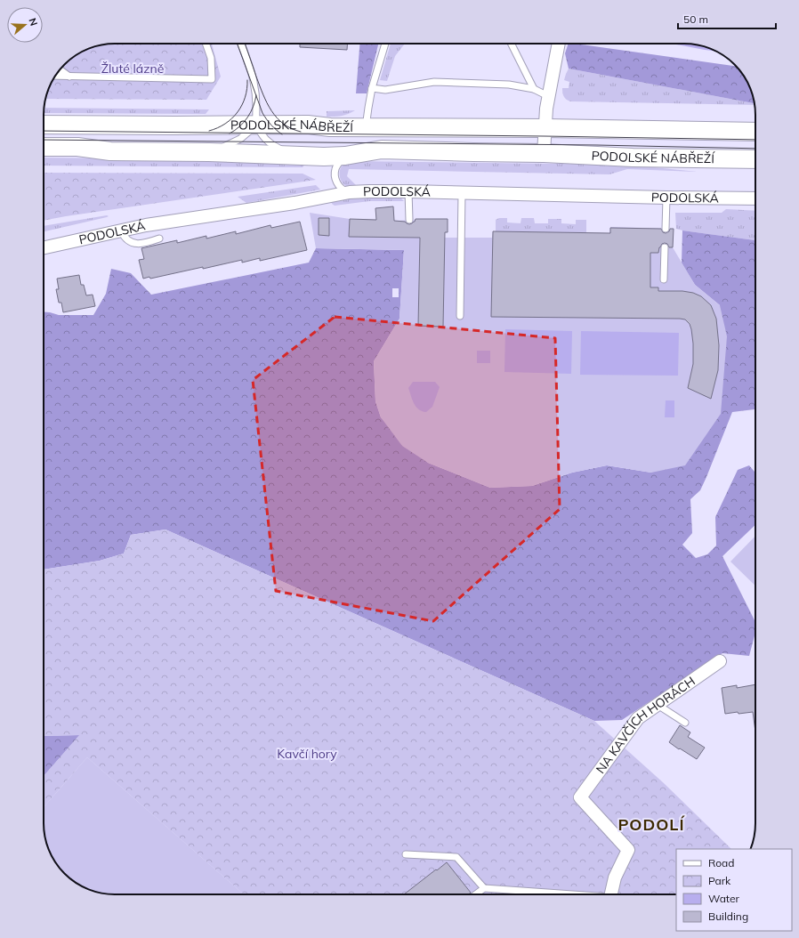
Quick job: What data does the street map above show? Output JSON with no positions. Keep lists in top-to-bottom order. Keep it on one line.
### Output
{"streets":{"main road":["PODOLSKÉ NÁBŘEŽÍ"],"street":["PODOLSKÁ","NA KAVČÍCH HORÁCH"]},"districts":["PODOLÍ"],"parks":["Žluté lázně","Kavčí hory"],"legend":["Road","Park","Water","Building"],"scale_bar":"50 m","north":"right"}
